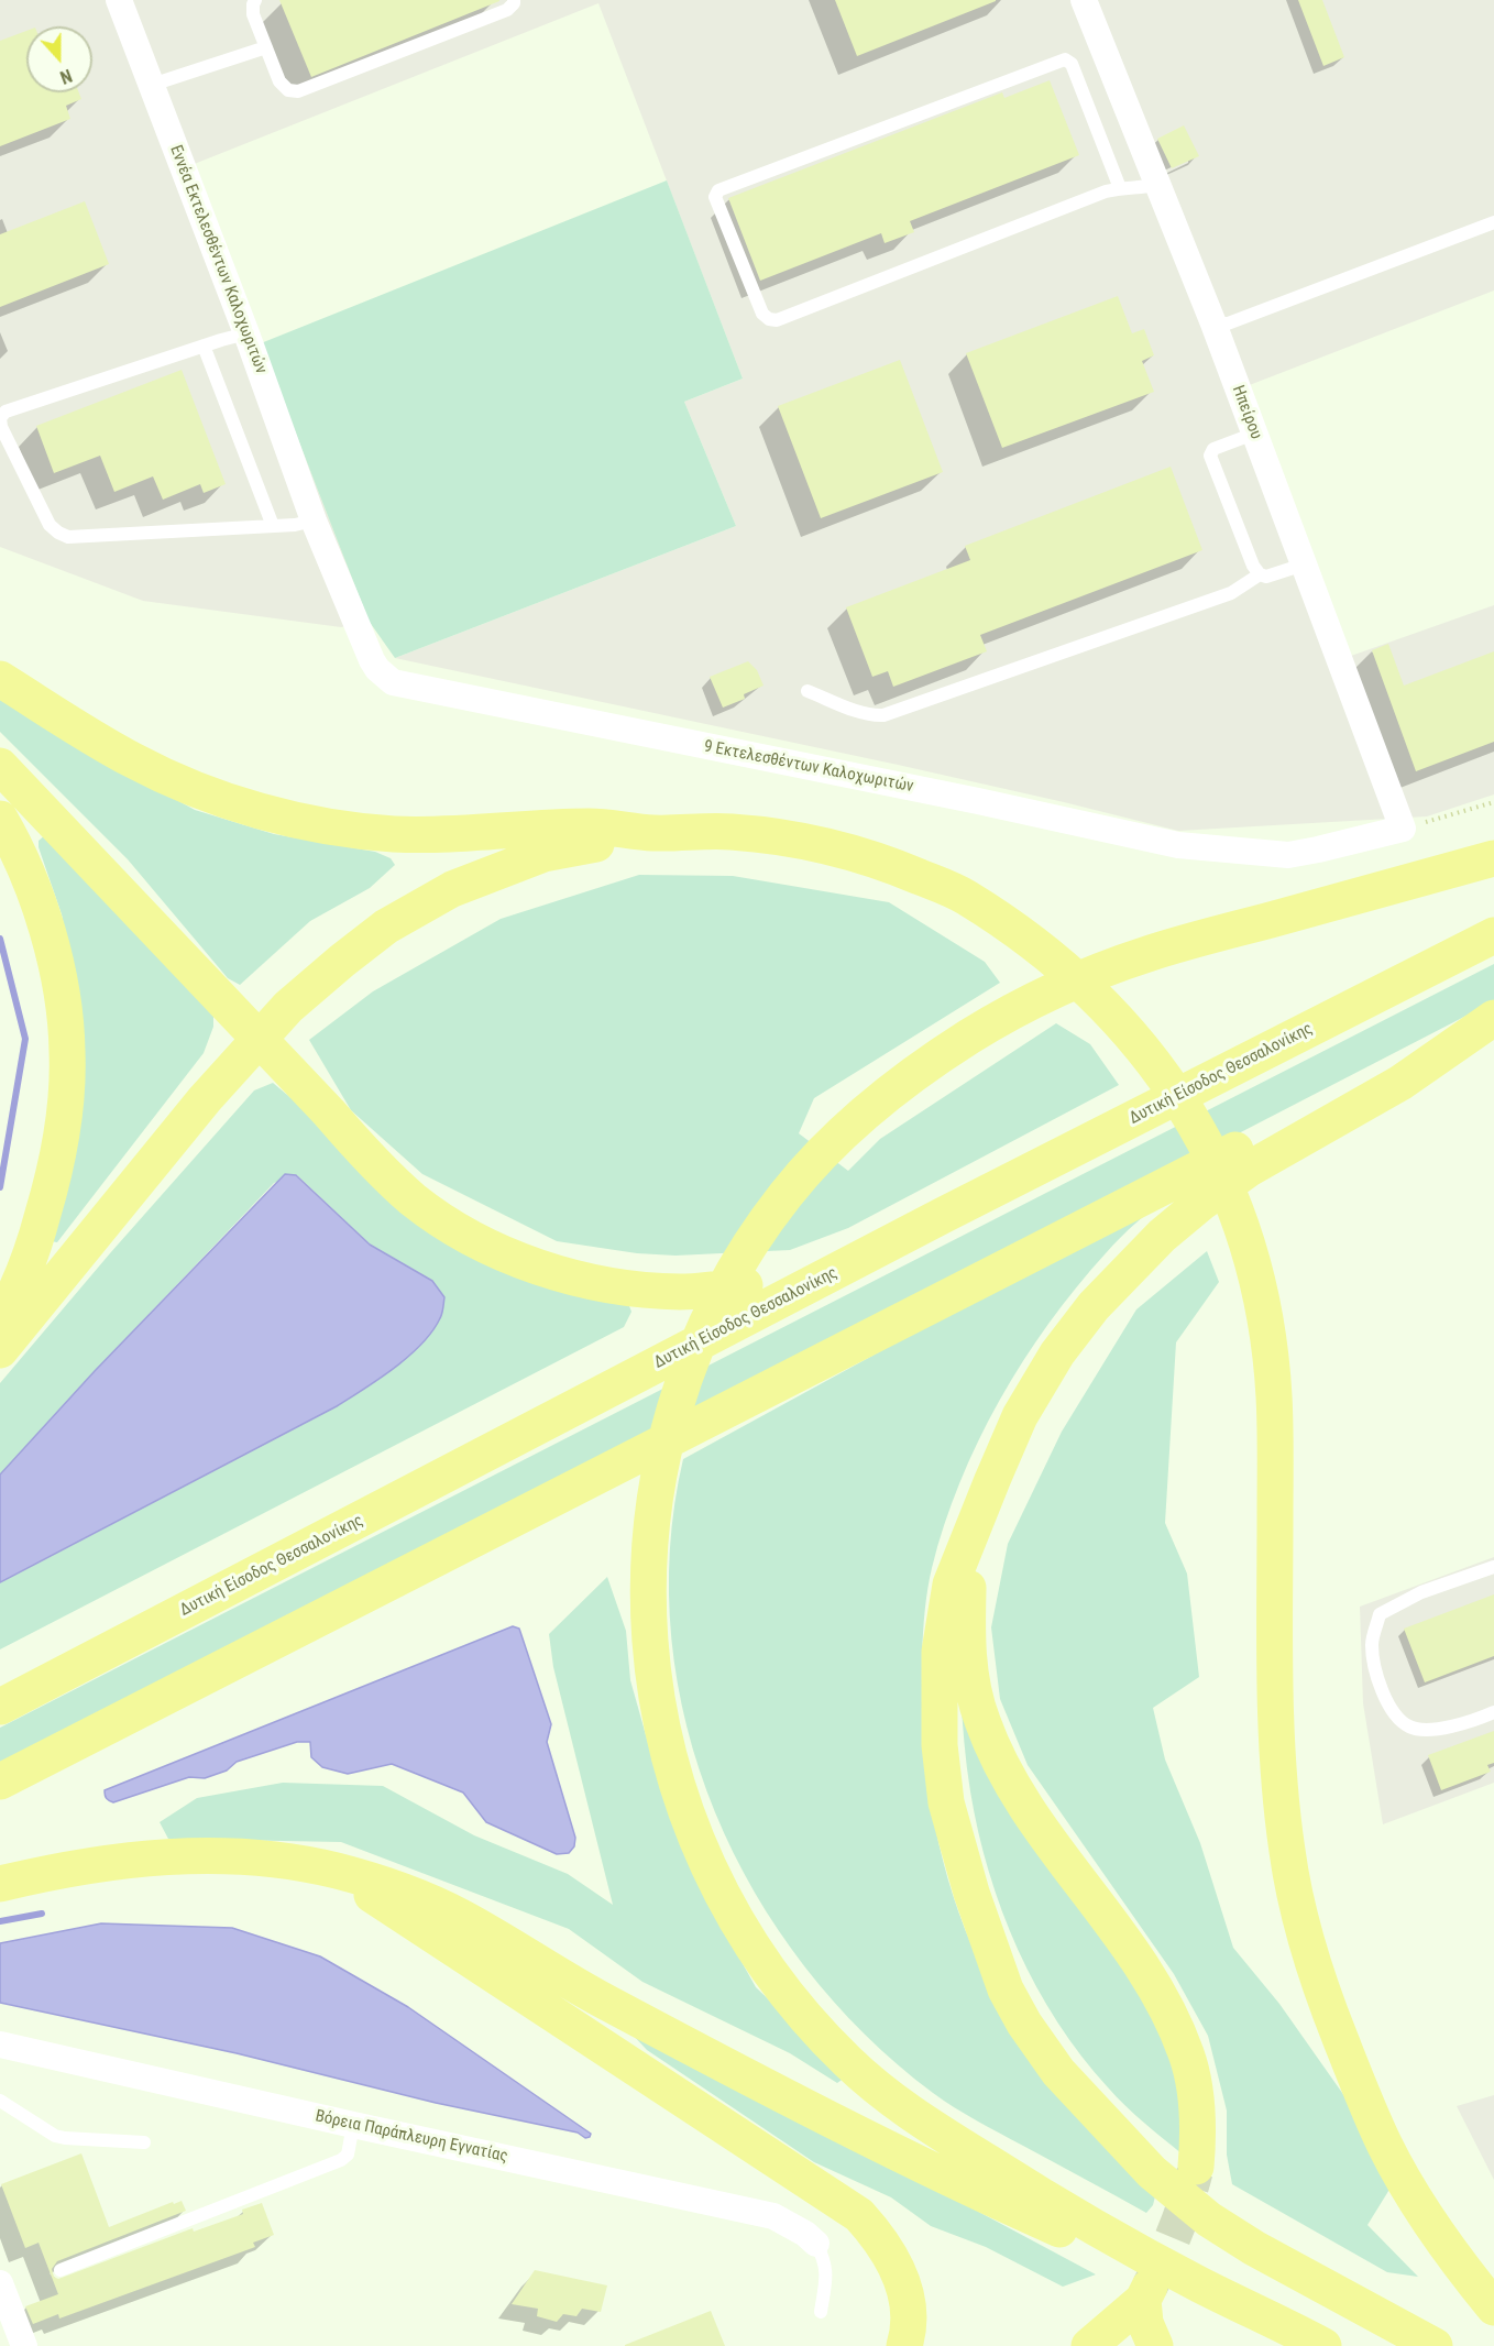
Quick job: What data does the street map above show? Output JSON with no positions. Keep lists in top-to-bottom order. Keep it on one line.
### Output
{"streets":{"highway":["Δυτική Είσοδος Θεσσαλονίκης"],"street":["Εννέα Εκτελεσθέντων Καλοχωριτών","Ηπείρου","9 Εκτελεσθέντων Καλοχωριτών","Βόρεια Παράπλευρη Εγνατίας"]},"crossings":[["Εννέα Εκτελεσθέντων Καλοχωριτών","9 Εκτελεσθέντων Καλοχωριτών"],["Ηπείρου","9 Εκτελεσθέντων Καλοχωριτών"]],"north":"bottom"}
